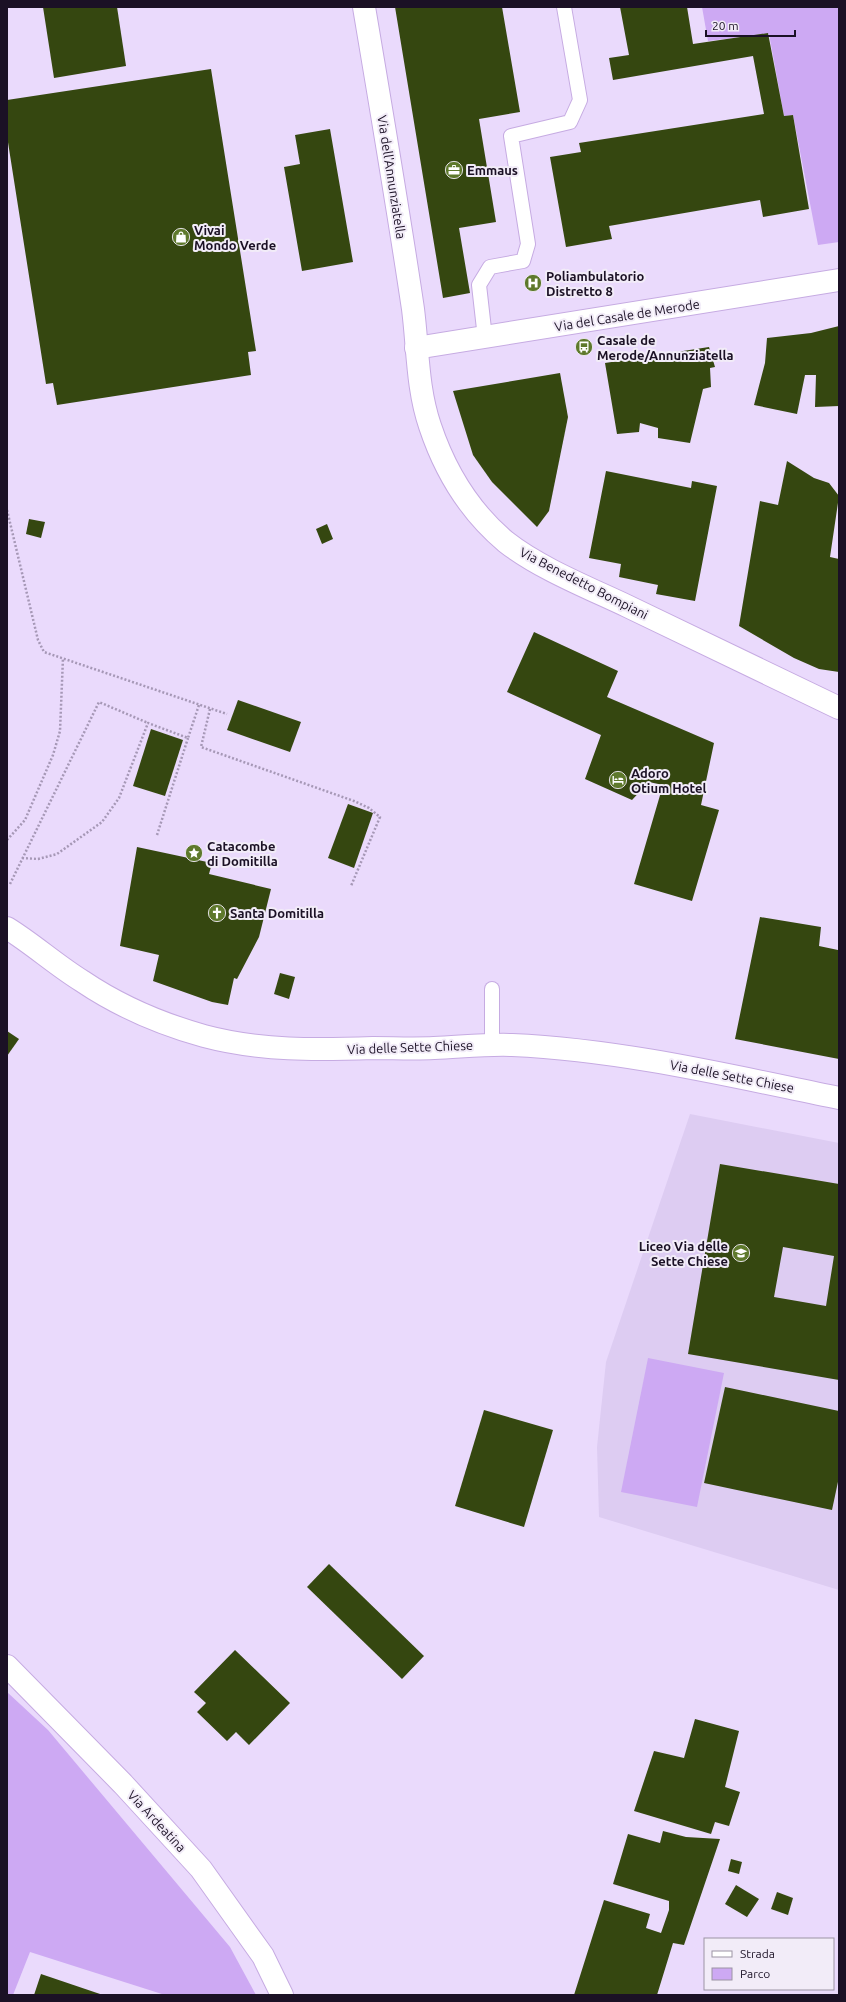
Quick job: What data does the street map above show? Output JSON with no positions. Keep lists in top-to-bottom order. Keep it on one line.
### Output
{"streets":{"street":["Via dell'Annunziatella","Via del Casale de Merode","Via Benedetto Bompiani","Via delle Sette Chiese","Via Ardeatina"]},"crossings":[["Via dell'Annunziatella","Via del Casale de Merode"],["Via dell'Annunziatella","Via Benedetto Bompiani"],["Via del Casale de Merode","Via Benedetto Bompiani"]],"places":{"office":["Emmaus"],"shop":["Vivai Mondo Verde"],"hospital":["Poliambulatorio Distretto 8"],"bus stop":["Casale de Merode/Annunziatella"],"hotel":["Adoro Otium Hotel"],"place":["Catacombe di Domitilla"],"church":["Santa Domitilla"],"school or university":["Liceo Via delle Sette Chiese"]},"legend":["Strada","Parco"],"scale_bar":"20 m"}
